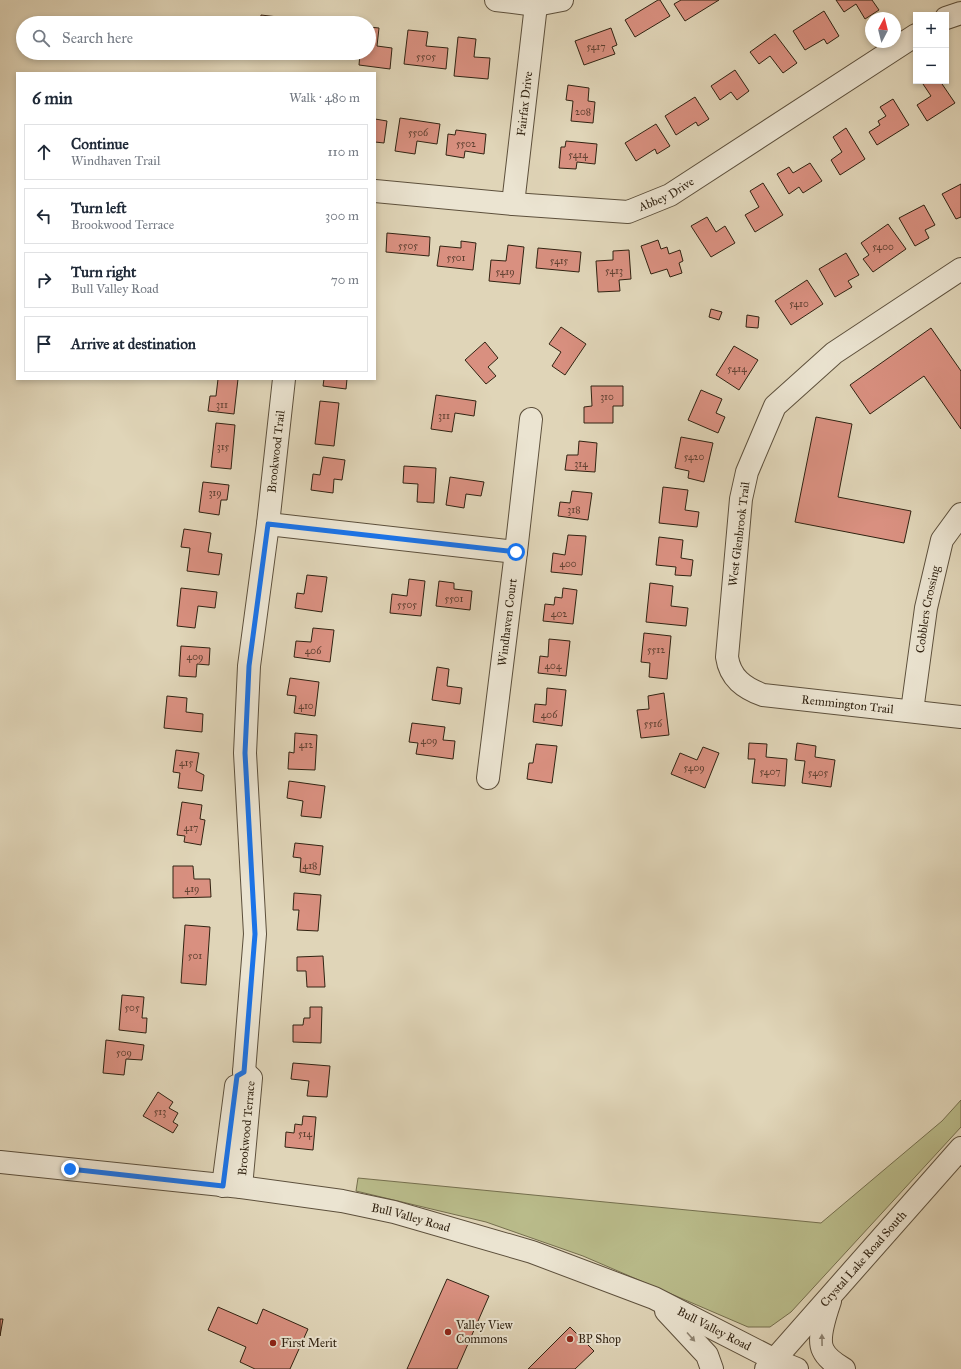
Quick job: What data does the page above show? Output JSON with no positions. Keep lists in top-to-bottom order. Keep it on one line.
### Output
{"streets":{"street":["Fairfax Drive","Abbey Drive","Brookwood Trail","West Glenbrook Trail","Cobblers Crossing","Windhaven Court","Remmington Trail","Brookwood Terrace","Bull Valley Road","Crystal Lake Road South"]},"crossings":[["Fairfax Drive","Abbey Drive"],["Brookwood Trail","Brookwood Terrace"],["West Glenbrook Trail","Remmington Trail"],["Cobblers Crossing","Remmington Trail"],["Brookwood Terrace","Bull Valley Road"],["Bull Valley Road","Crystal Lake Road South"]],"places":["Valley View Commons","BP Shop","First Merit"],"house_numbers":["5417","5505","208","5506","5502","5414","5505","5400","5501","5415","5413","5419","5410","5414","310","311","311","315","5420","314","319","318","400","5501","5505","402","5512","406","409","404","410","406","5516","409","412","415","5409","5407","5405","417","418","419","501","505","509","513","514"],"north":"top","page":{"map_buttons":["+","−"],"search":"Search here","heading":["6 min","Walk · 480 m"],"list":[["Continue","Windhaven Trail","110 m"],["Turn left","Brookwood Terrace","300 m"],["Turn right","Bull Valley Road","70 m"],"Arrive at destination"]}}
